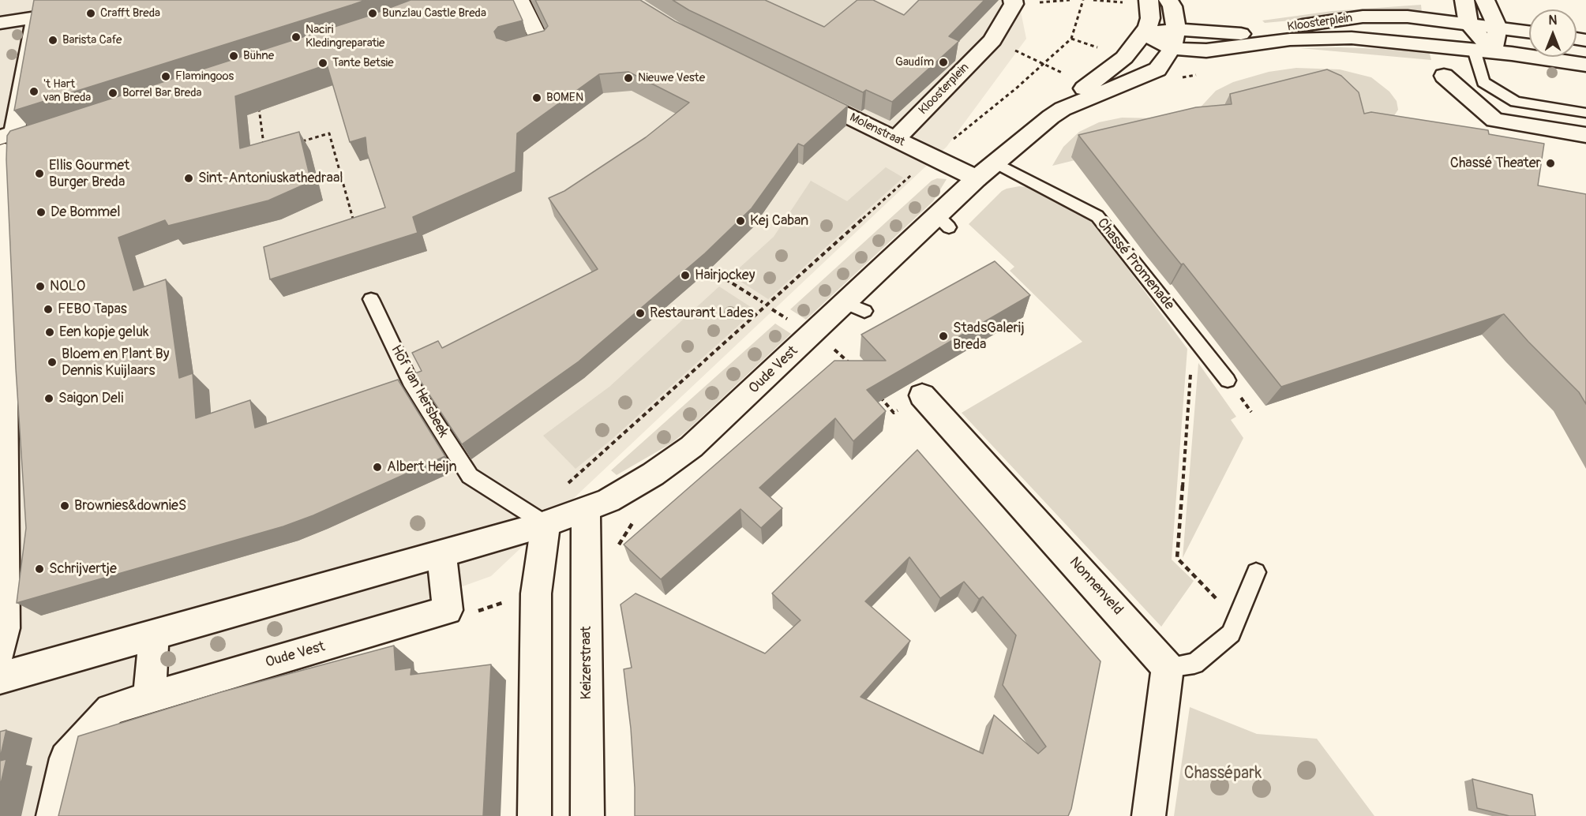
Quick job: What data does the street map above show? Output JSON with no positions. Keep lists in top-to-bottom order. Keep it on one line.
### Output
{"streets":{"street":["Kloosterplein","Molenstraat","Oude Vest","Nonnenveld","Keizerstraat"],"lane":["Chassé Promenade","Hof van Hersbeek"]},"crossings":[["Kloosterplein","Molenstraat"],["Molenstraat","Oude Vest"],["Oude Vest","Hof van Hersbeek"],["Oude Vest","Keizerstraat"]],"parks":["Chassépark"],"places":["Crafft Breda","Bunzlau Castle Breda","Naciri Kledingreparatie","Barista Cafe","Bühne","Gaudím","Tante Betsie","Flamingoos","Nieuwe Veste","'t Hart van Breda","Borrel Bar Breda","BOMEN","Chassé Theater","Ellis Gourmet Burger Breda","Sint-Antoniuskathedraal","De Bommel","Kej Caban","Hairjockey","NOLO","FEBO Tapas","Restaurant Lades","Een kopje geluk","StadsGalerij Breda","Bloem en Plant By Dennis Kuijlaars","Saigon Deli","Albert Heijn","Brownies&downieS","Schrijvertje"],"north":"top"}
